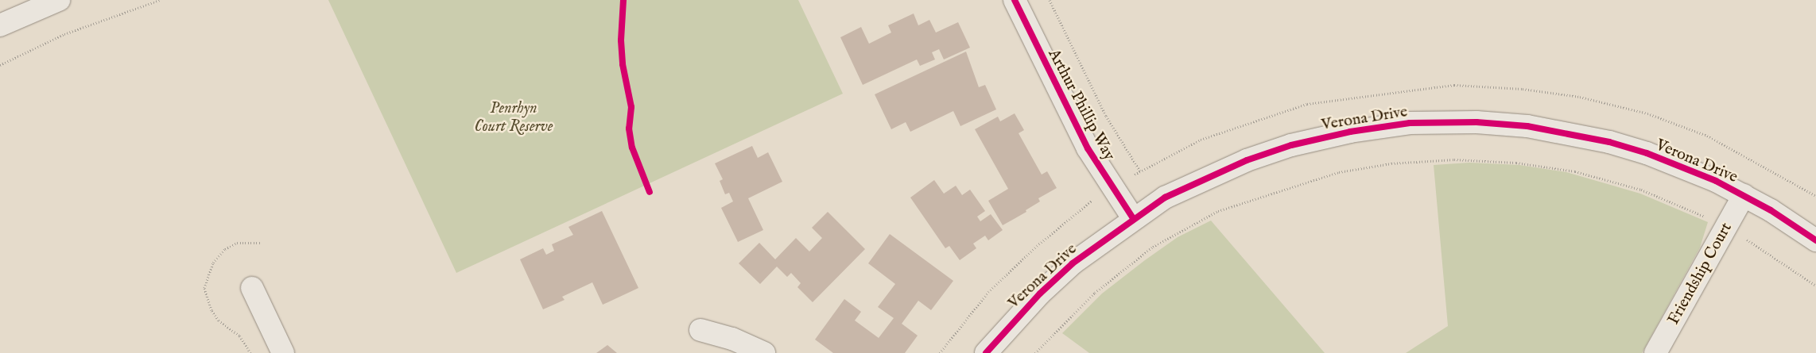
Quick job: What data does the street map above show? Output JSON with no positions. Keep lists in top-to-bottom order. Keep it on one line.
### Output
{"streets":{"street":["Arthur Phillip Way","Verona Drive","Friendship Court"]},"crossings":[["Arthur Phillip Way","Verona Drive"],["Verona Drive","Friendship Court"]],"parks":["Penrhyn Court Reserve"]}
